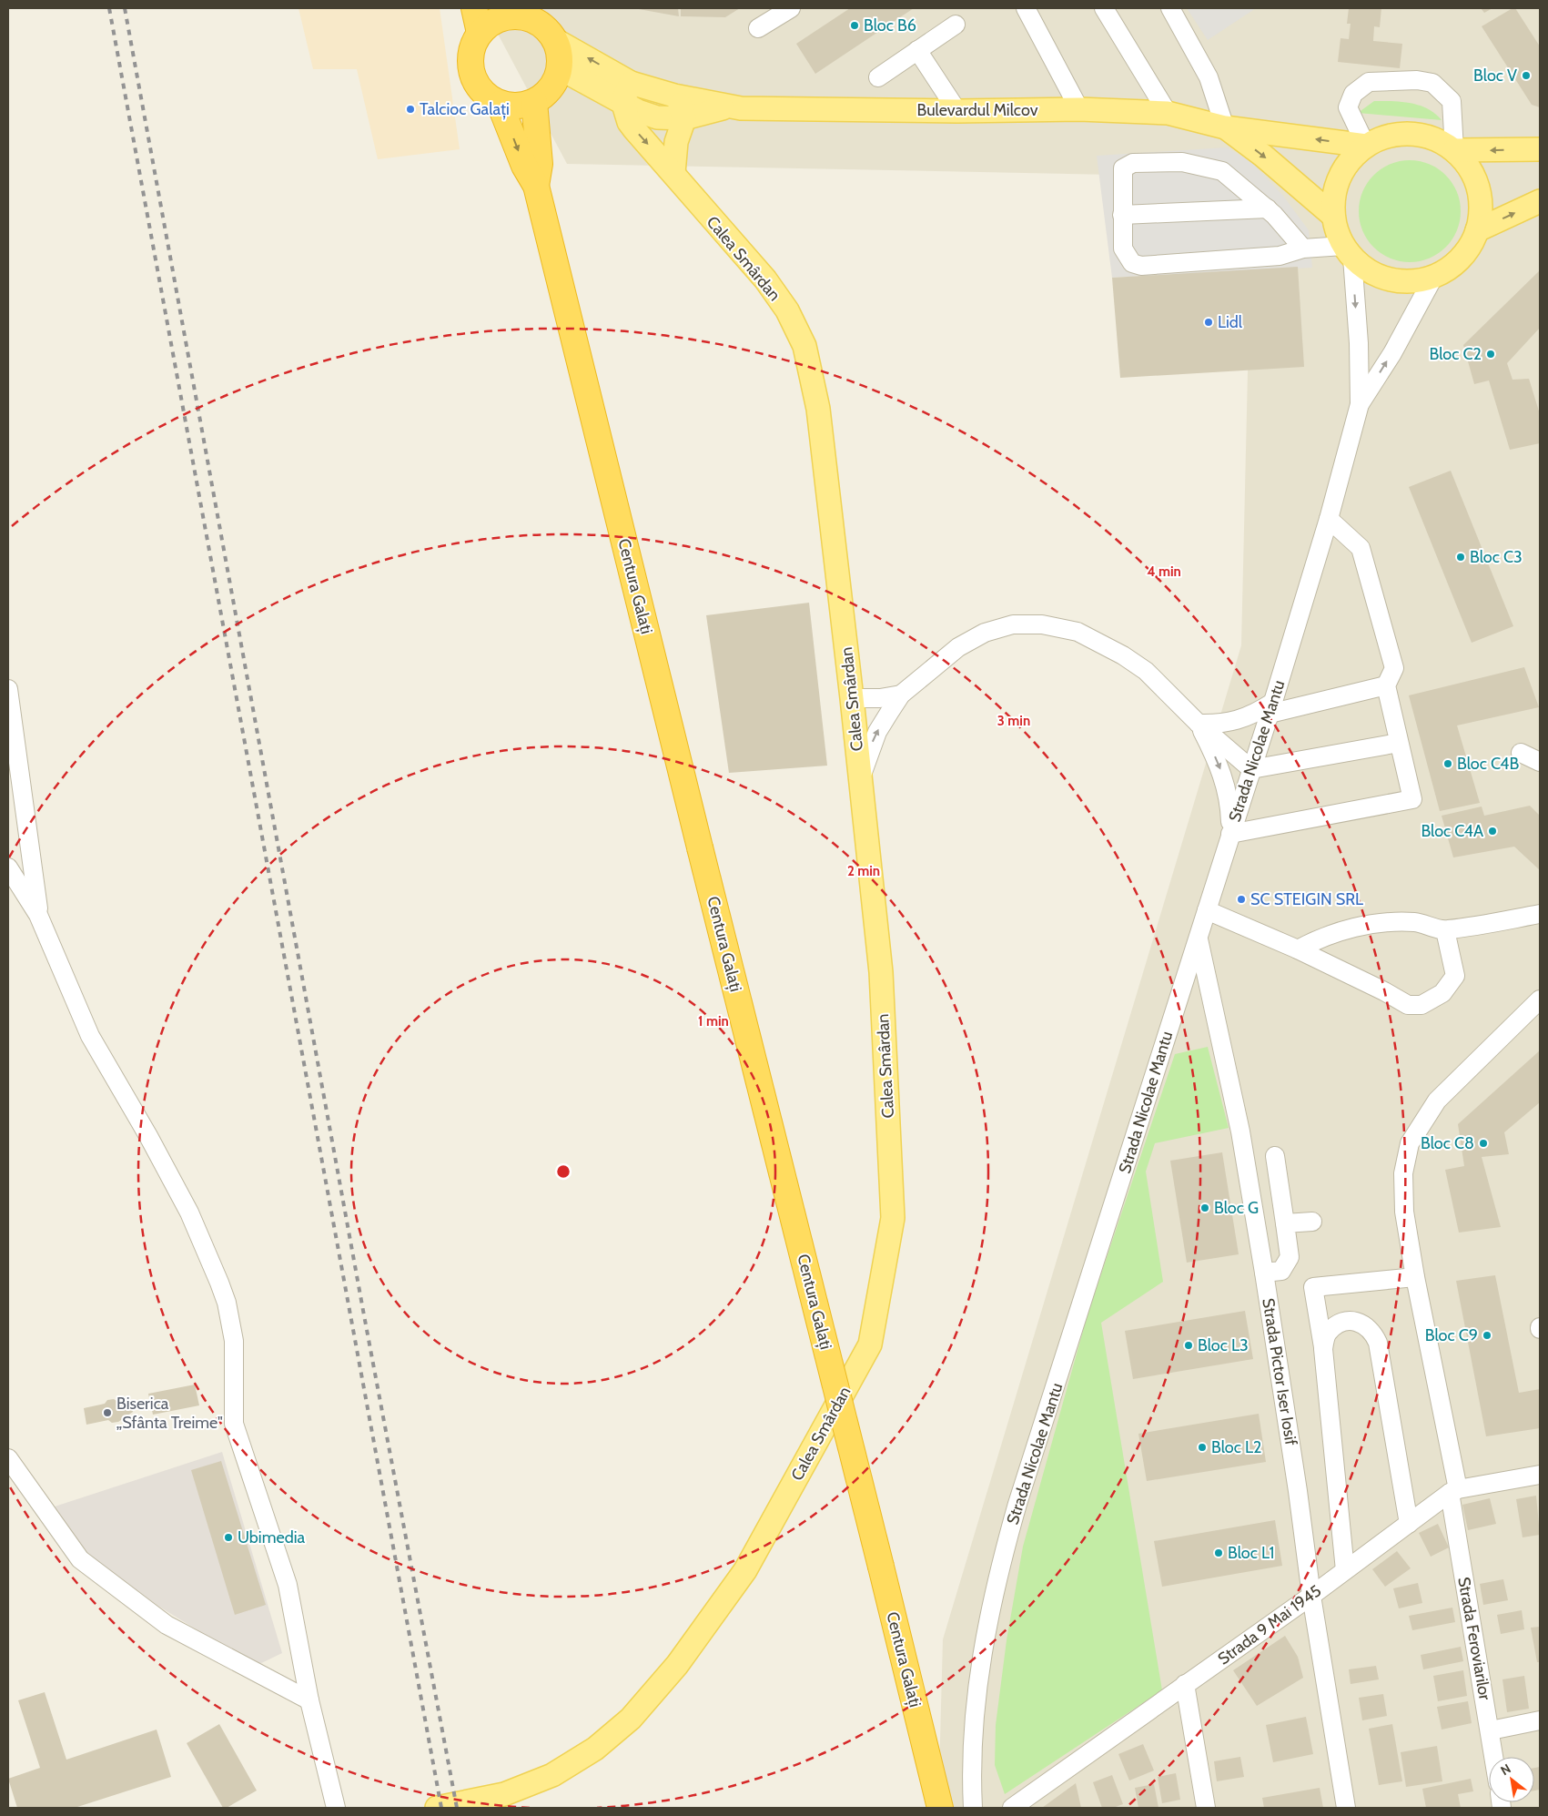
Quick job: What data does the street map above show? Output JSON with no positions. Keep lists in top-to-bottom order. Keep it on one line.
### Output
{"streets":{"highway":["Centura Galați"],"main road":["Bulevardul Milcov","Calea Smârdan"],"street":["Strada Nicolae Mantu","Strada Pictor Iser Iosif","Strada 9 Mai 1945","Strada Feroviarilor"]},"crossings":[["Bulevardul Milcov","Calea Smârdan"],["Bulevardul Milcov","Centura Galați"],["Bulevardul Milcov","Strada Nicolae Mantu"],["Strada Nicolae Mantu","Strada Pictor Iser Iosif"],["Strada Pictor Iser Iosif","Strada 9 Mai 1945"],["Strada 9 Mai 1945","Strada Feroviarilor"]],"places":["Bloc B6","Bloc V","Talcioc Galați","Lidl","Bloc C2","Bloc C3","Bloc C4B","Bloc C4A","SC STEIGIN SRL","Bloc C8","Bloc G","Bloc C9","Bloc L3","Biserica „Sfânta Treime\"","Bloc L2","Ubimedia","Bloc L1"],"north":"top left","rings":["4 min","3 min","2 min","1 min"]}
